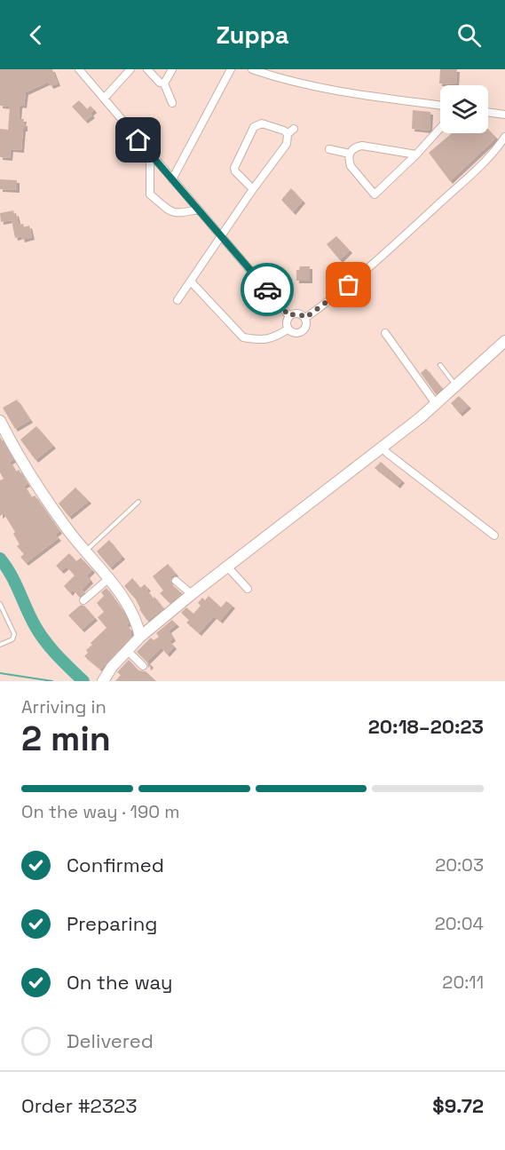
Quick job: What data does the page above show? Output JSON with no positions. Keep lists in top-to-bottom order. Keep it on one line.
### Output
{"page":{"header":"Zuppa","heading":["2 min","Arriving in","20:18–20:23"],"panel":["Order #2323","$9.72"],"bar":"On the way · 190 m","list":[["Confirmed","20:03"],["Preparing","20:04"],["On the way","20:11"],"Delivered"]}}
